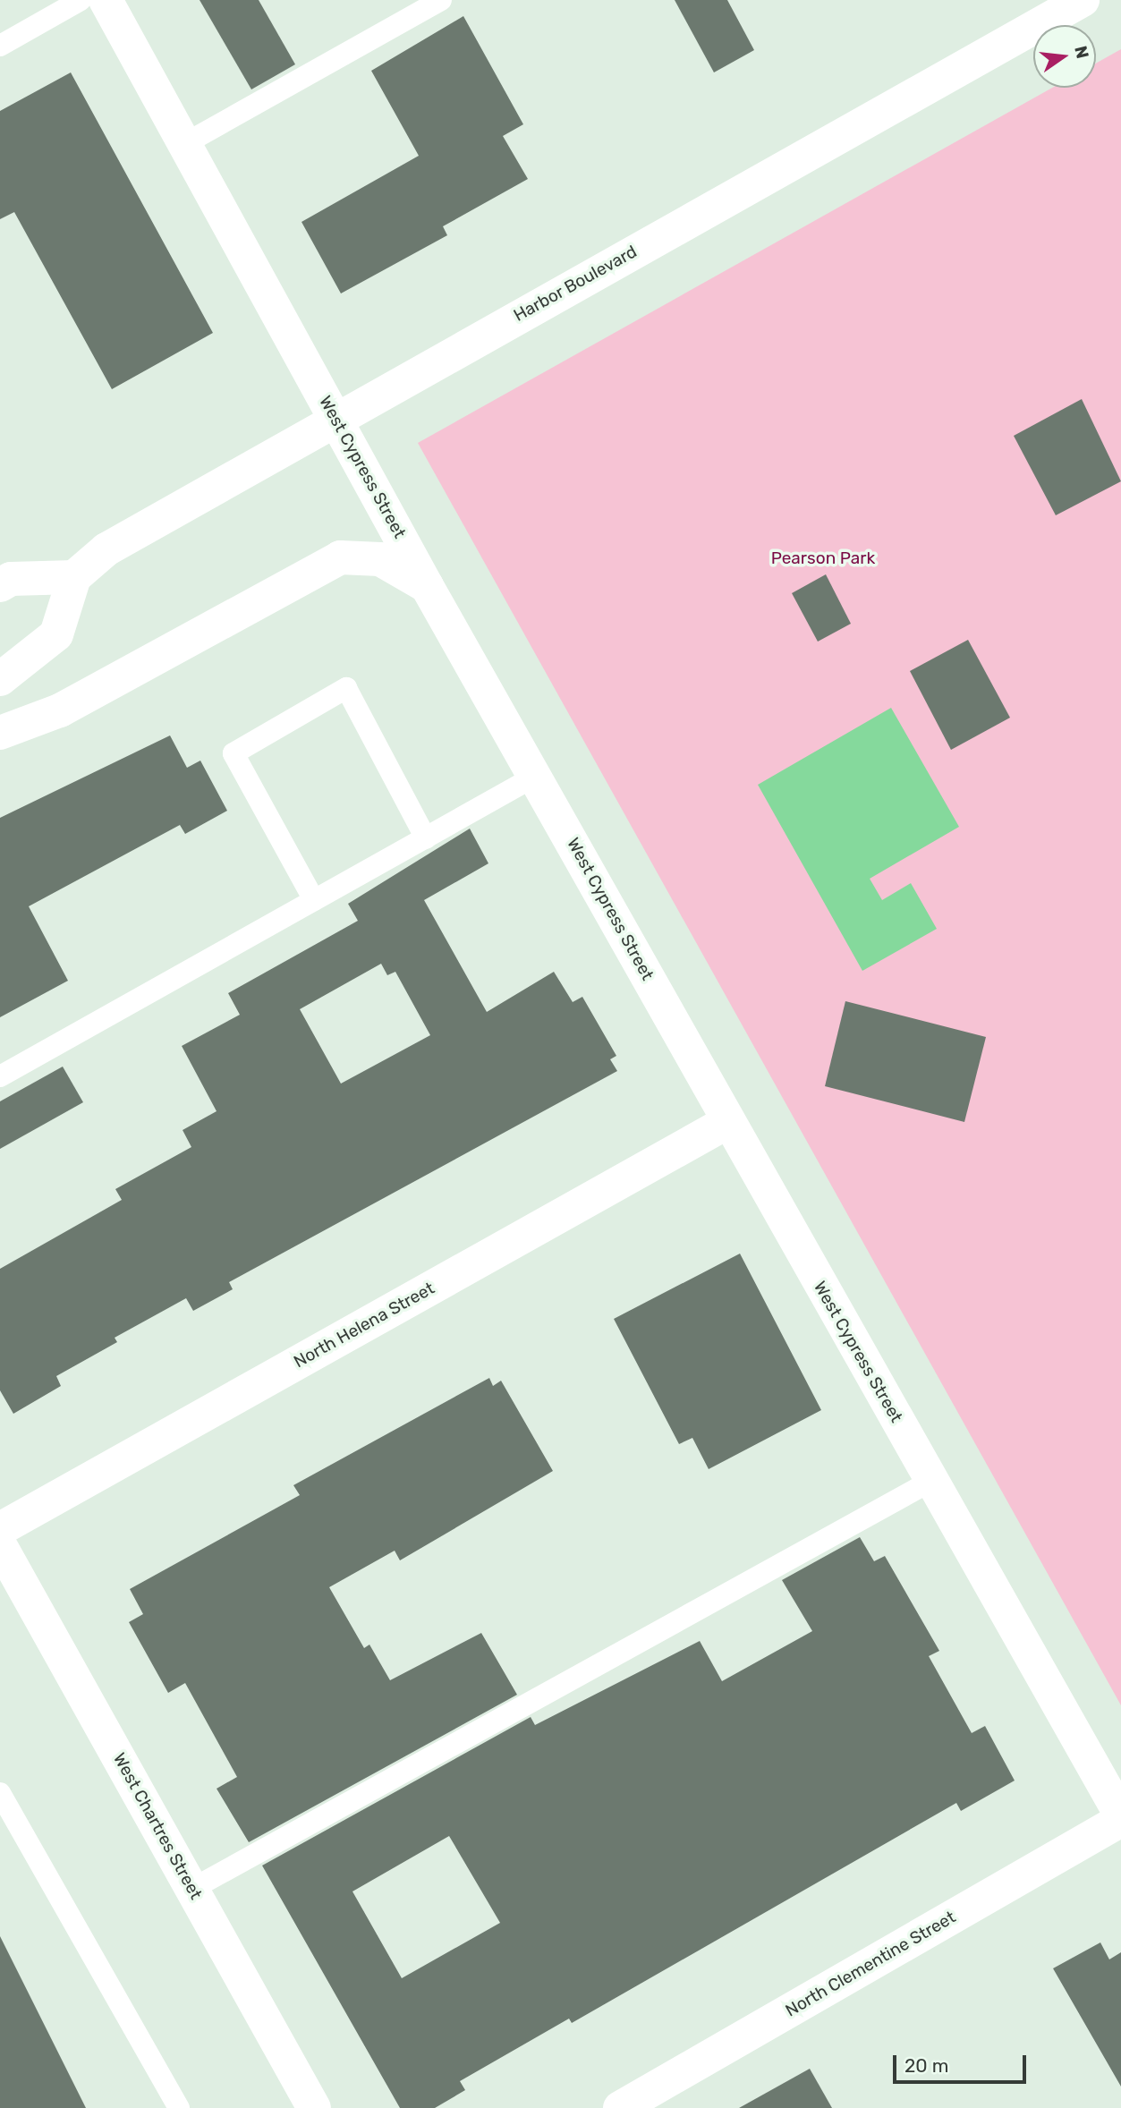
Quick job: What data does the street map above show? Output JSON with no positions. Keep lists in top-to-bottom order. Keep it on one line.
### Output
{"streets":{"street":["Harbor Boulevard","West Cypress Street","North Helena Street","West Chartres Street","North Clementine Street"]},"crossings":[["Harbor Boulevard","West Cypress Street"],["West Cypress Street","North Helena Street"]],"parks":["Pearson Park"],"scale_bar":"20 m","north":"right"}
